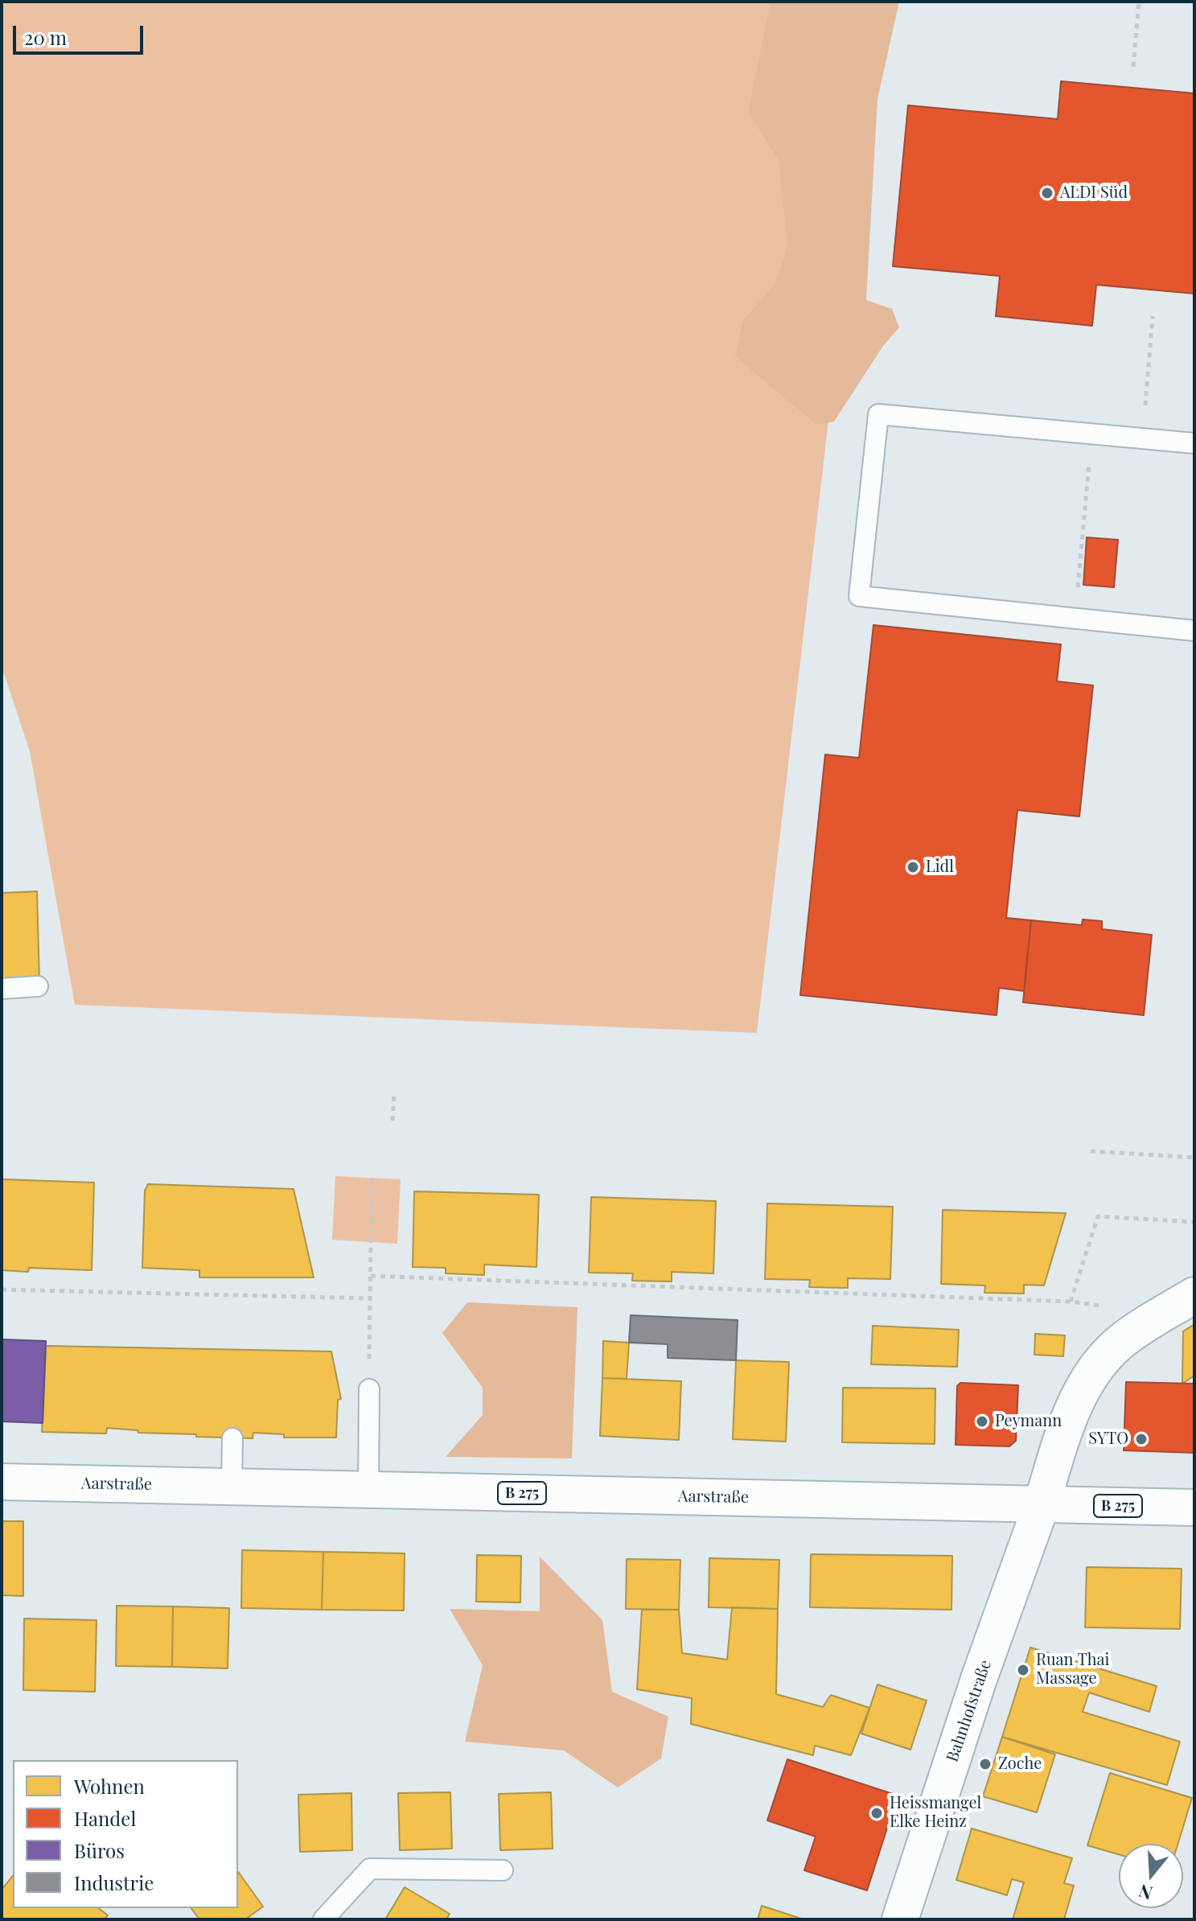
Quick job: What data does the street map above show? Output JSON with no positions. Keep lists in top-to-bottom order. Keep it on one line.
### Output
{"streets":{"main road":["Aarstraße","B 275","Bahnhofstraße"]},"crossings":[["Aarstraße","Bahnhofstraße"]],"places":["ALDI Süd","Lidl","Peymann","SYTO","Ruan Thai Massage","Zoche","Heissmangel Elke Heinz"],"legend":["Wohnen","Handel","Büros","Industrie"],"scale_bar":"20 m","north":"bottom"}
